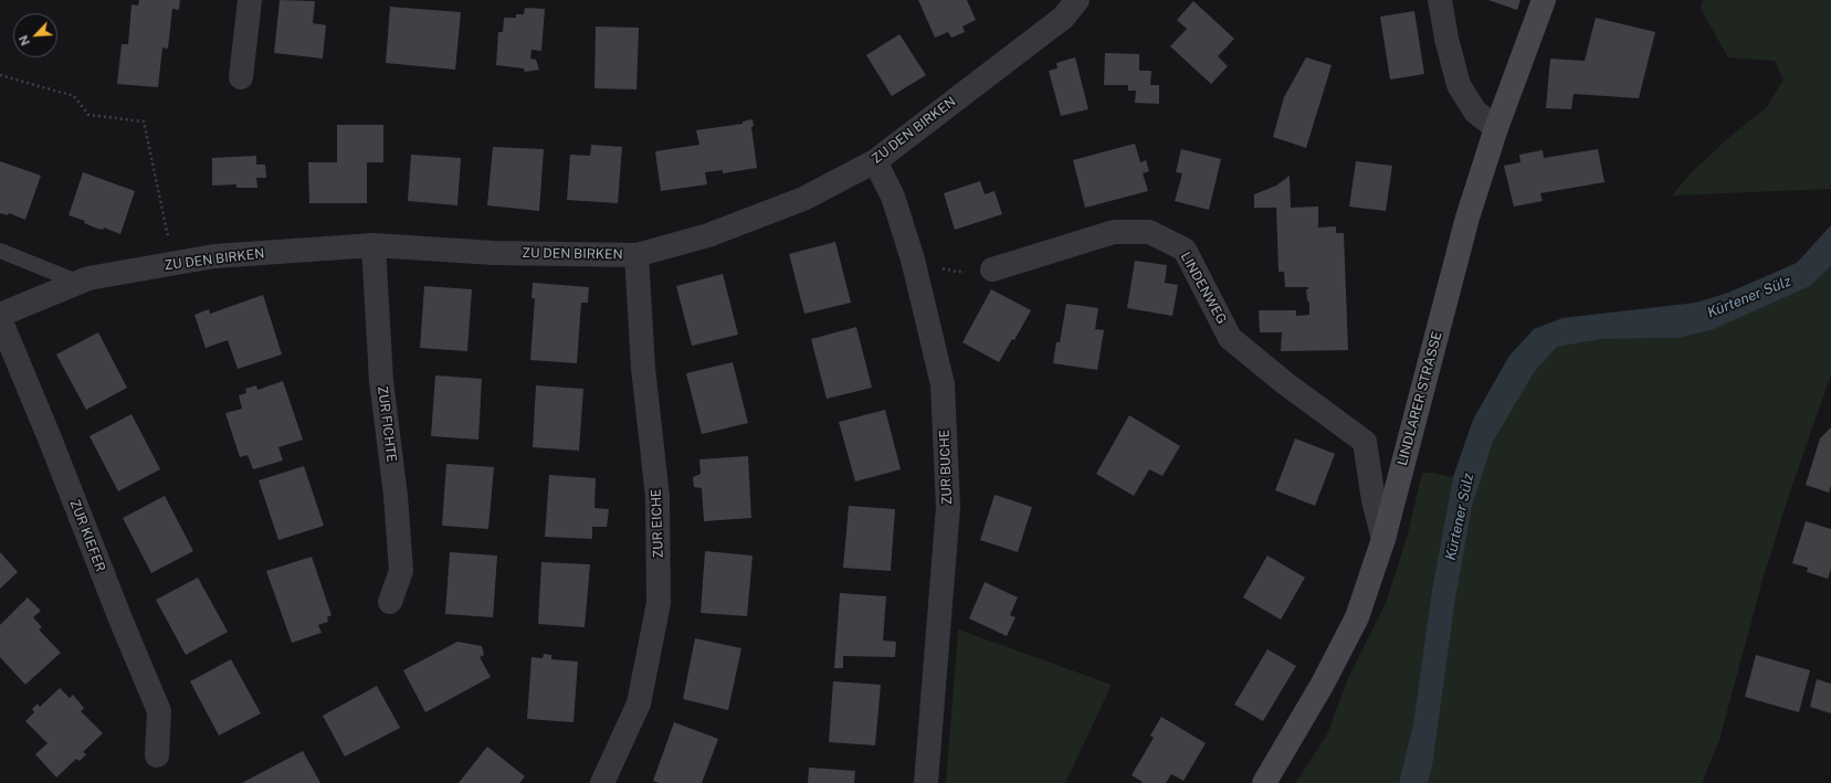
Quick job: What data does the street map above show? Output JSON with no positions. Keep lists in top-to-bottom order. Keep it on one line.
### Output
{"streets":{"main road":["LINDLARER STRASSE"],"street":["ZU DEN BIRKEN","LINDENWEG","ZUR FICHTE","ZUR BUCHE","ZUR EICHE","ZUR KIEFER"]},"crossings":[["ZU DEN BIRKEN","ZUR FICHTE"],["ZU DEN BIRKEN","ZUR BUCHE"],["ZU DEN BIRKEN","ZUR EICHE"],["LINDENWEG","LINDLARER STRASSE"]],"water":["Kürtener Sülz"],"north":"bottom left"}
